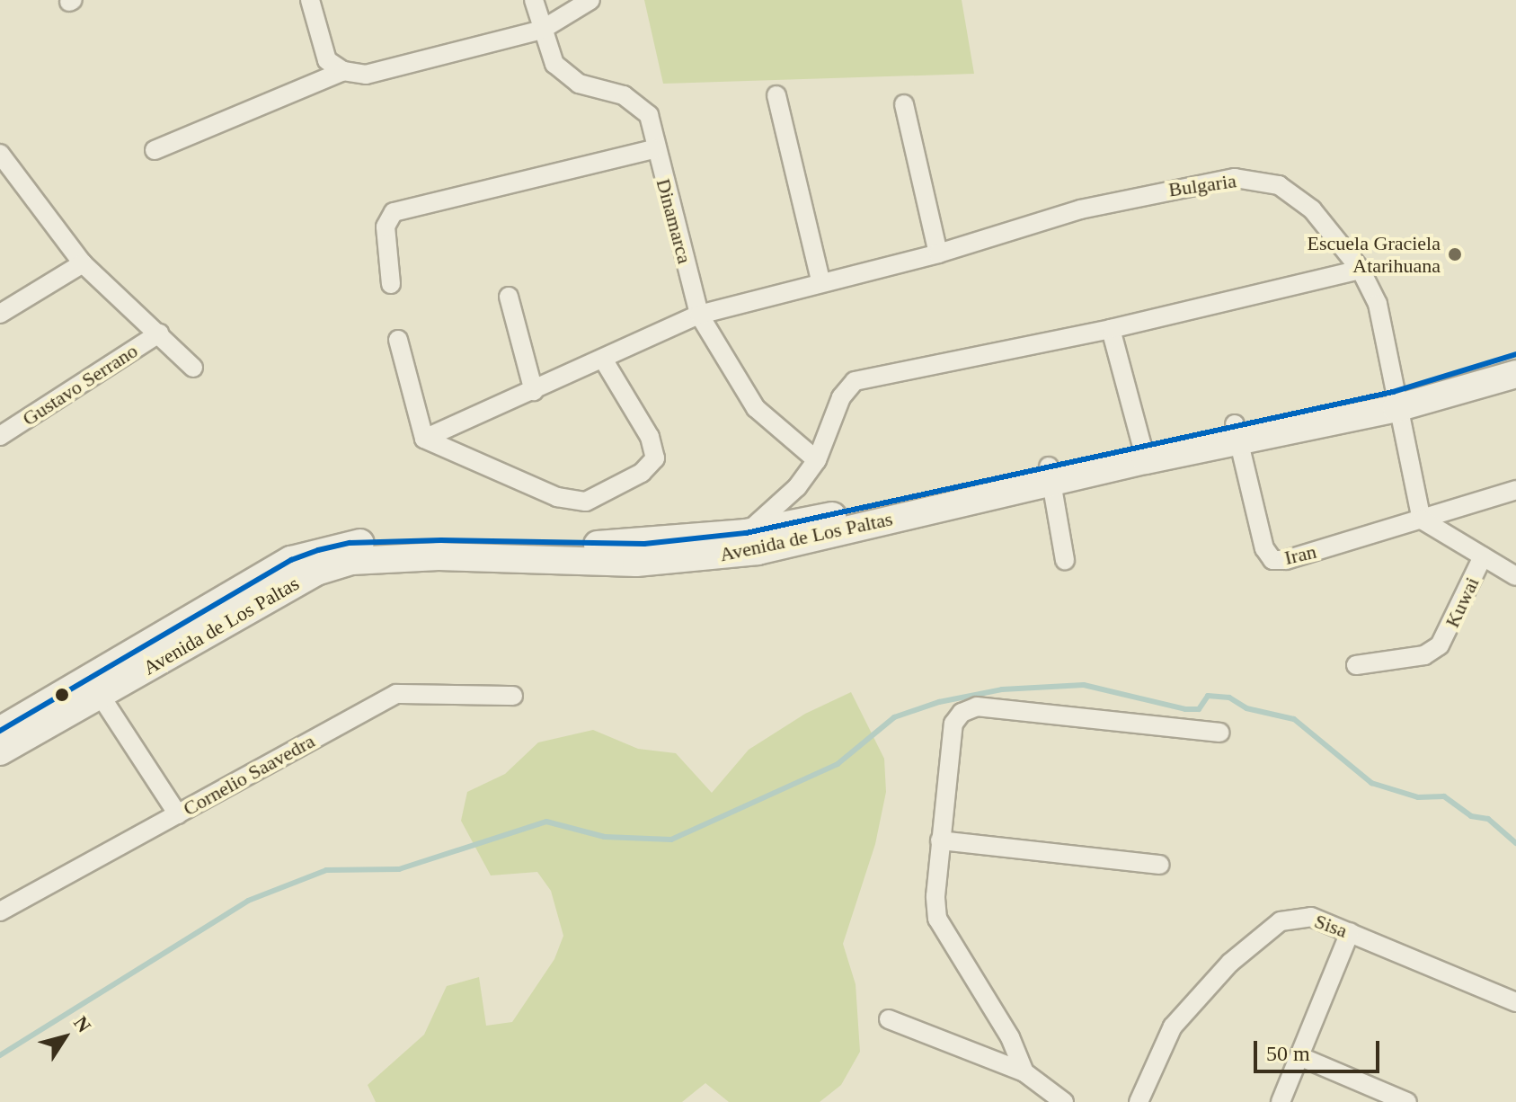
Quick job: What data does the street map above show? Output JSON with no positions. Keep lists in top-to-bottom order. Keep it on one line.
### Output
{"streets":{"main road":["Avenida de Los Paltas"],"street":["Bulgaria","Dinamarca","Gustavo Serrano","Iran","Kuwai","Cornelio Saavedra","Sisa"]},"crossings":[["Bulgaria","Dinamarca"],["Bulgaria","Avenida de Los Paltas"],["Bulgaria","Iran"],["Avenida de Los Paltas","Iran"]],"places":["Escuela Graciela Atarihuana"],"scale_bar":"50 m","north":"top right"}
